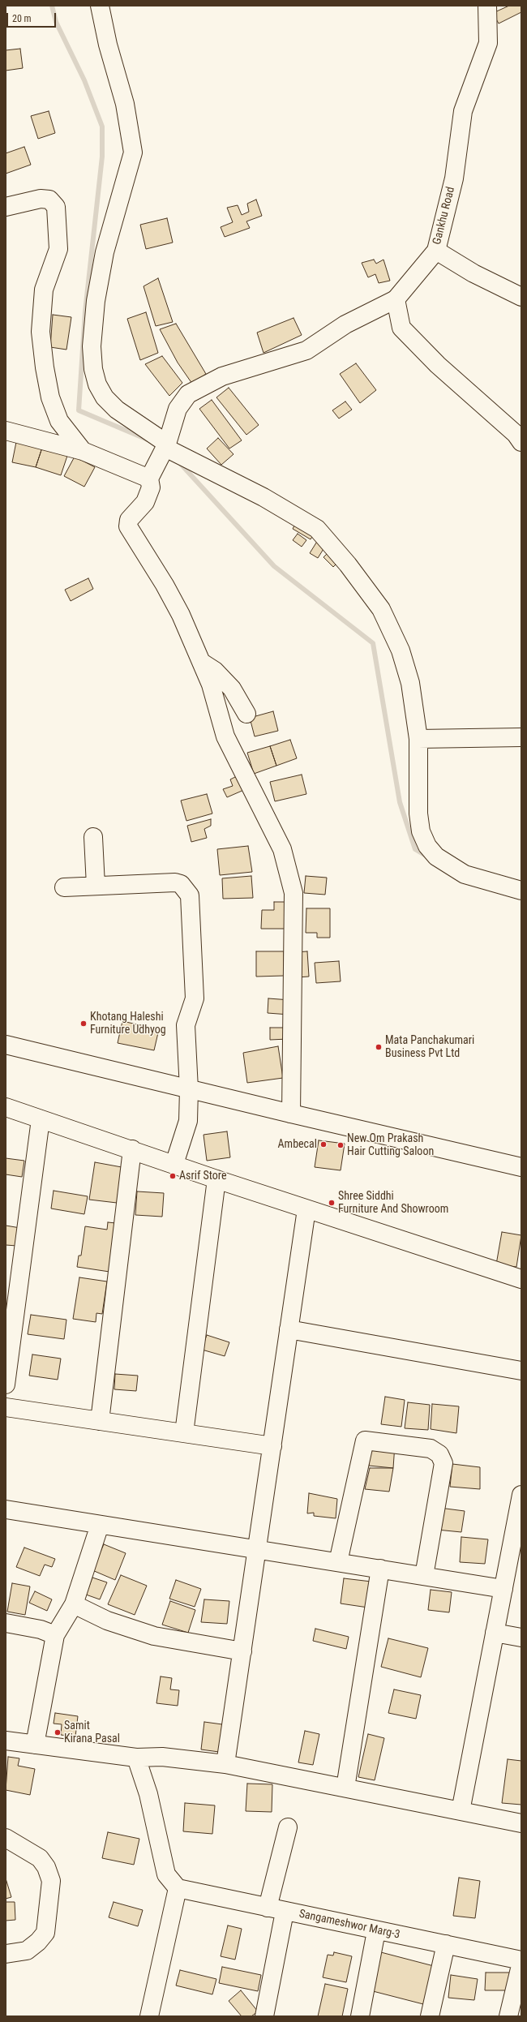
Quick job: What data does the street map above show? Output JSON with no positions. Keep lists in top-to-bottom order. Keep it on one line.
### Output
{"streets":{"street":["Gankhu Road","Sangameshwor Marg-3"]},"places":["Khotang Haleshi Furniture Udhyog","Mata Panchakumari Business Pvt Ltd","Ambecal","New Om Prakash Hair Cutting Saloon","Asrif Store","Shree Siddhi Furniture And Showroom","Samit Kirana Pasal"],"scale_bar":"20 m"}
